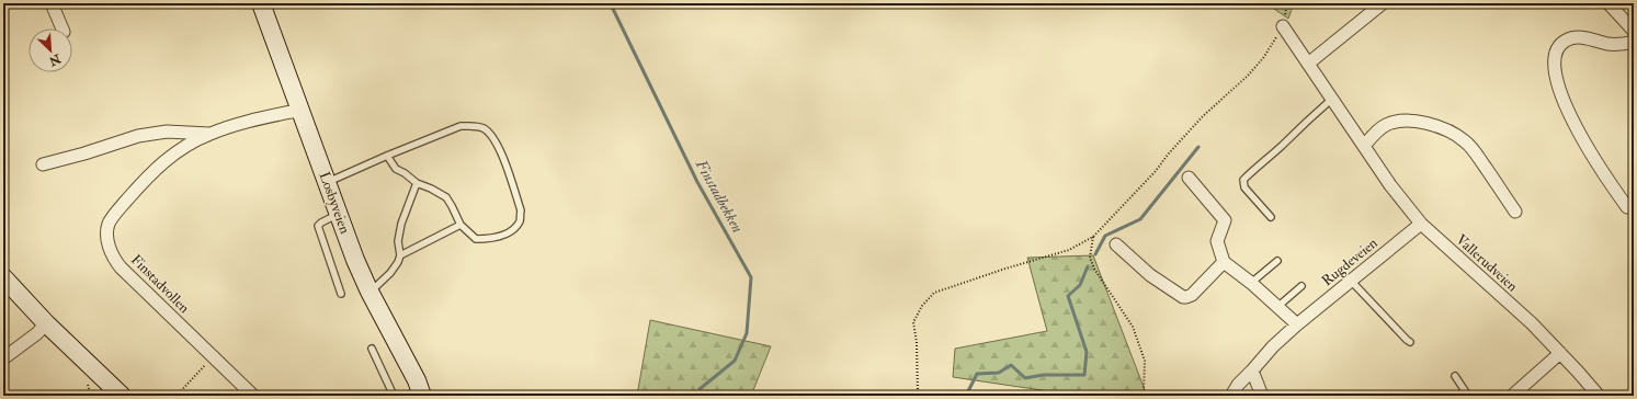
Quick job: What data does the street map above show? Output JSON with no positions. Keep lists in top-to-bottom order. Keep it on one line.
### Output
{"streets":{"main road":["Losbyveien"],"street":["Rugdeveien","Vallerudveien","Finstadvollen"]},"crossings":[["Losbyveien","Finstadvollen"],["Rugdeveien","Vallerudveien"]],"water":["Finstadbekken"],"north":"bottom right"}
